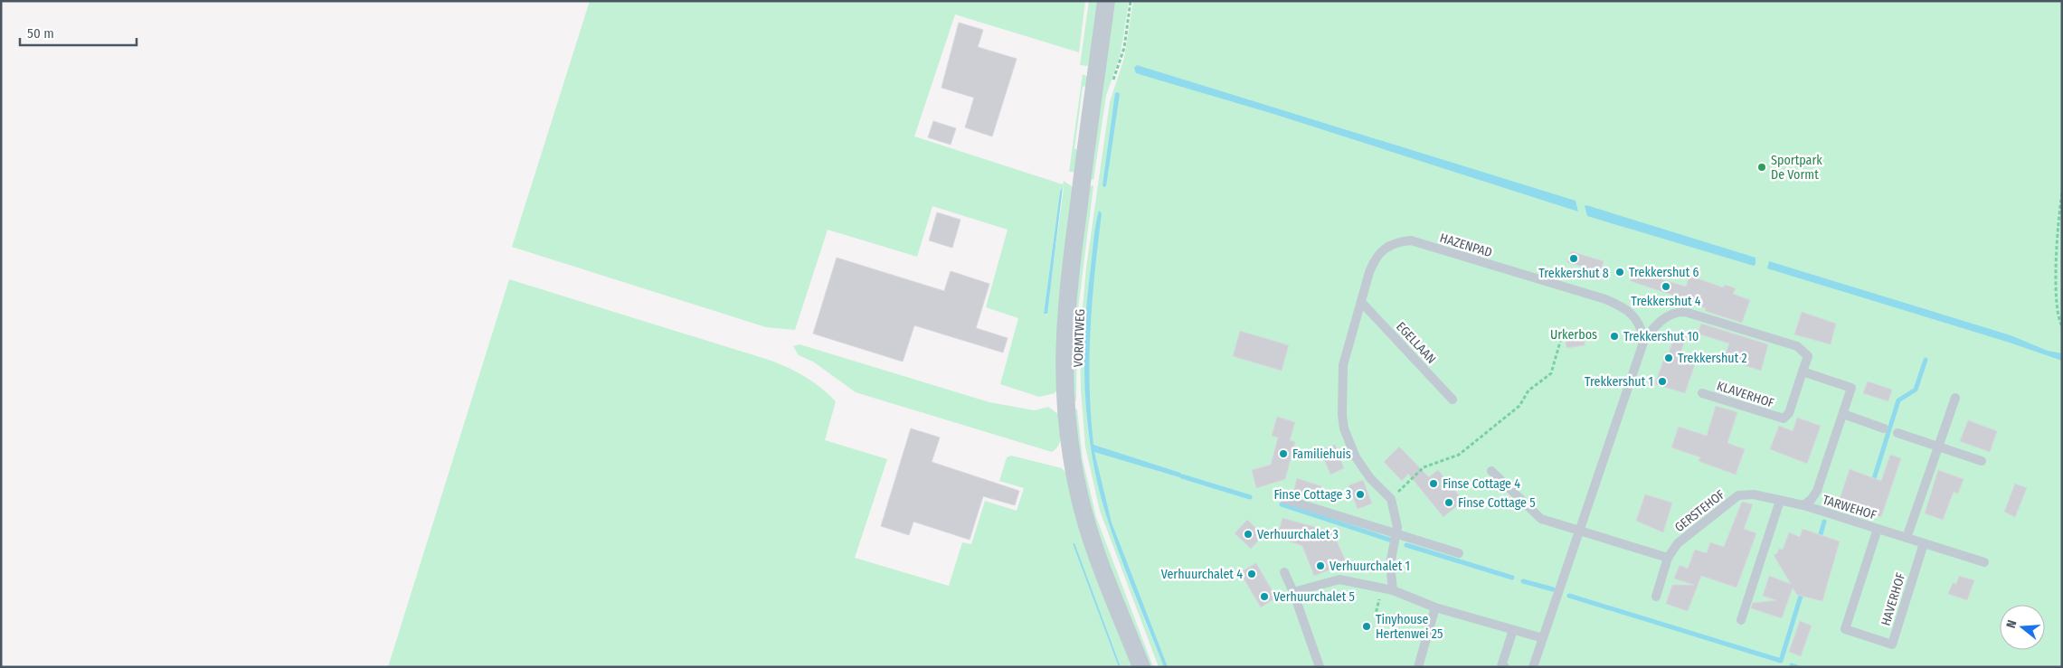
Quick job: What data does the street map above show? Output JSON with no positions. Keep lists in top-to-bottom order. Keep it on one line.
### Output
{"streets":{"street":["VORMTWEG"],"lane":["HAZENPAD","EGELLAAN","KLAVERHOF","TARWEHOF","GERSTEHOF","HAVERHOF"]},"crossings":[["HAZENPAD","EGELLAAN"],["HAZENPAD","KLAVERHOF"],["KLAVERHOF","TARWEHOF"],["TARWEHOF","GERSTEHOF"],["TARWEHOF","HAVERHOF"]],"parks":["Urkerbos"],"places":["Sportpark De Vormt","Trekkershut 8","Trekkershut 6","Trekkershut 4","Trekkershut 10","Trekkershut 2","Trekkershut 1","Familiehuis","Finse Cottage 4","Finse Cottage 3","Finse Cottage 5","Verhuurchalet 3","Verhuurchalet 1","Verhuurchalet 4","Verhuurchalet 5","Tinyhouse Hertenwei 25"],"scale_bar":"50 m","north":"left"}
